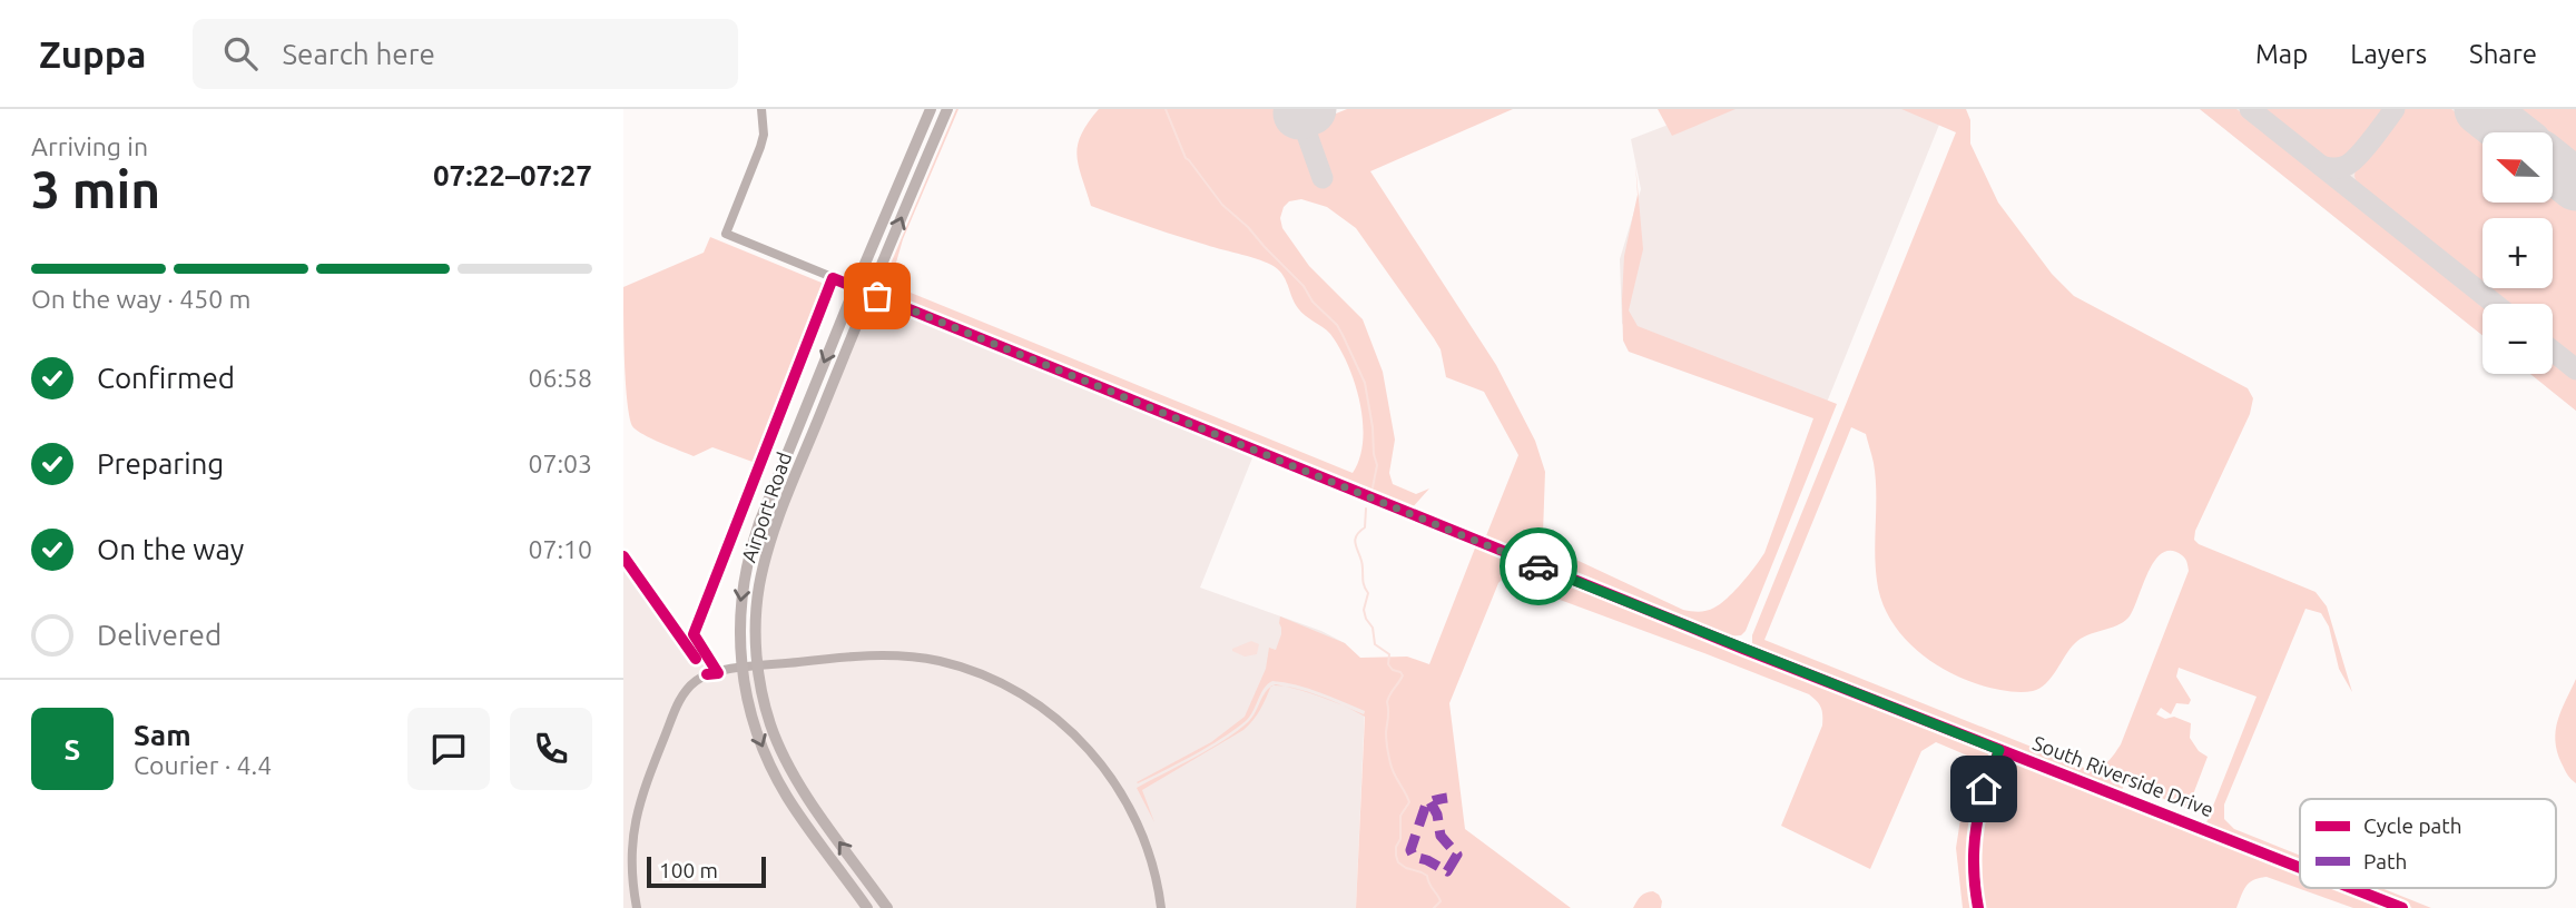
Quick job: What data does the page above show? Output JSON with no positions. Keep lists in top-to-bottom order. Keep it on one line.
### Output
{"streets":{"main road":["Airport Road"],"street":["South Riverside Drive"]},"crossings":[["Airport Road","South Riverside Drive"]],"legend":["Cycle path","Path"],"scale_bar":"100 m","north":"left","page":{"header":"Zuppa","search":"Search here","nav":["Map","Layers","Share"],"heading":["3 min","Arriving in","07:22–07:27"],"panel":["Sam","Courier · 4.4"],"map_buttons":["+","−"],"bar":"On the way · 450 m","list":[["Confirmed","06:58"],["Preparing","07:03"],["On the way","07:10"],"Delivered"],"round":"S","scale":"100 m"}}
